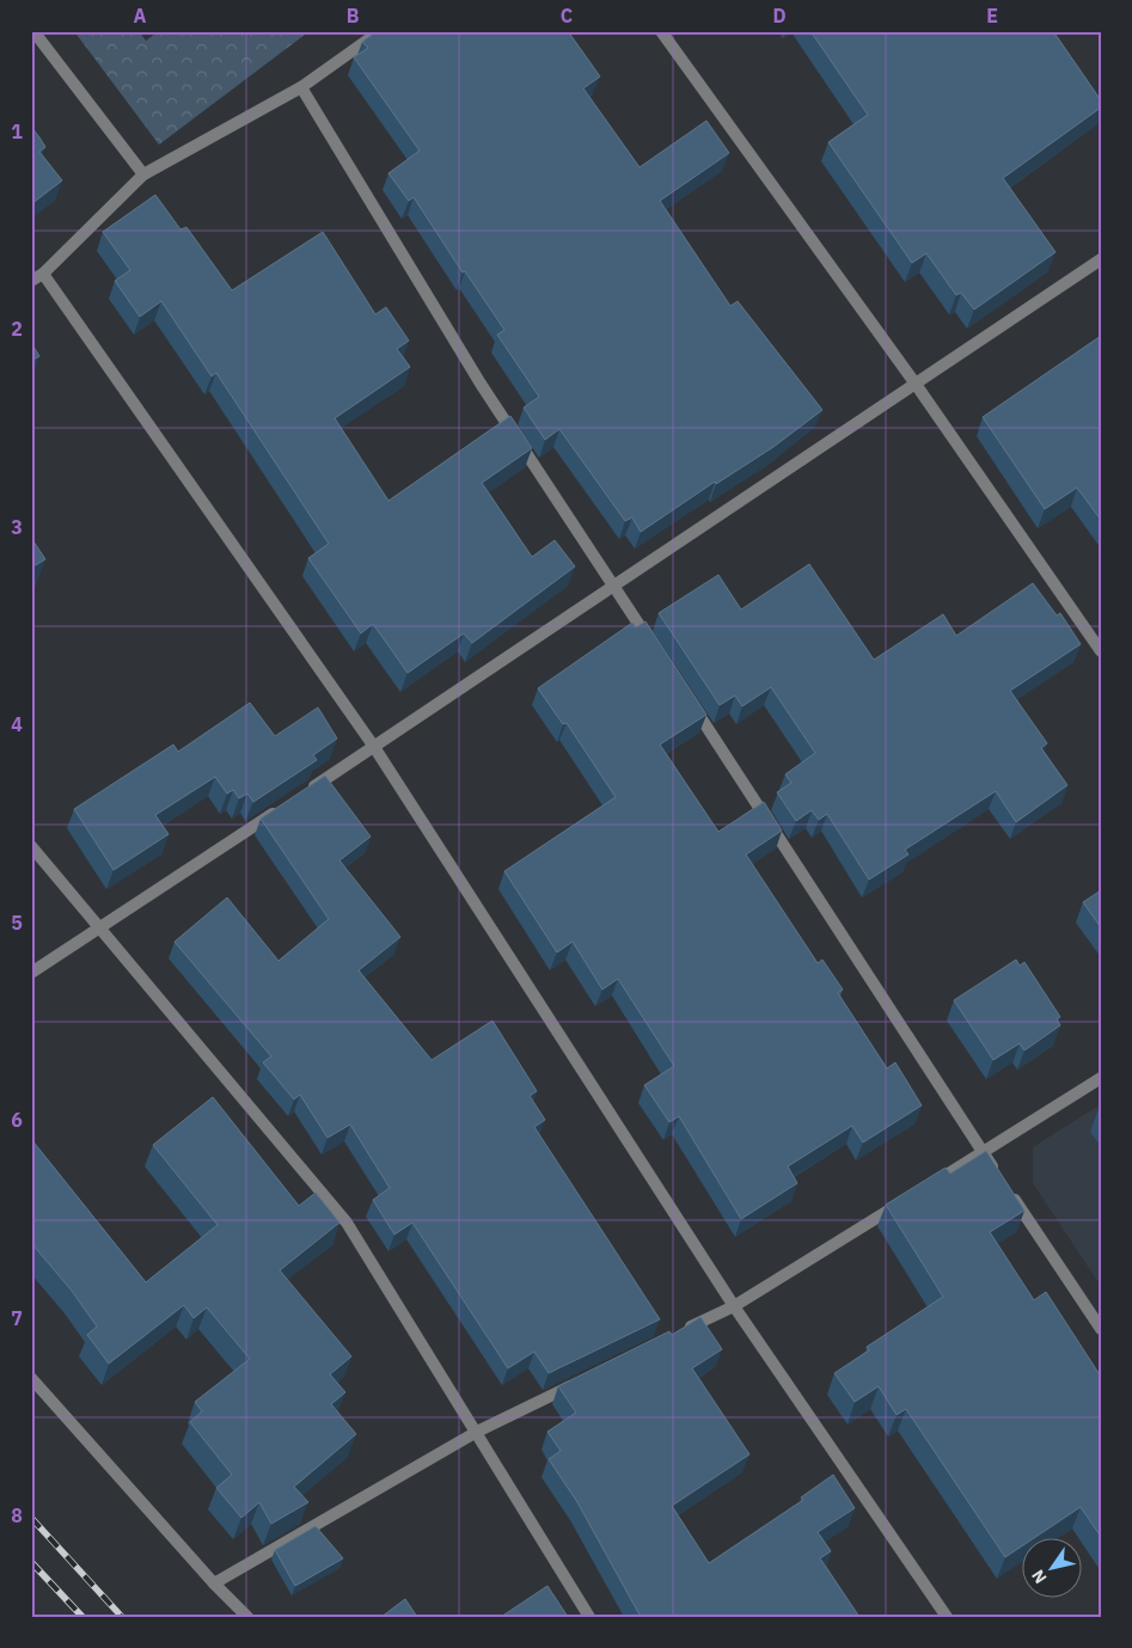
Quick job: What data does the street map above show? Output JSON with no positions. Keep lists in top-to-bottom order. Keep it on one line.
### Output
{"north":"bottom left","grid":{"columns":["A","B","C","D","E"],"rows":["1","2","3","4","5","6","7","8"]}}
